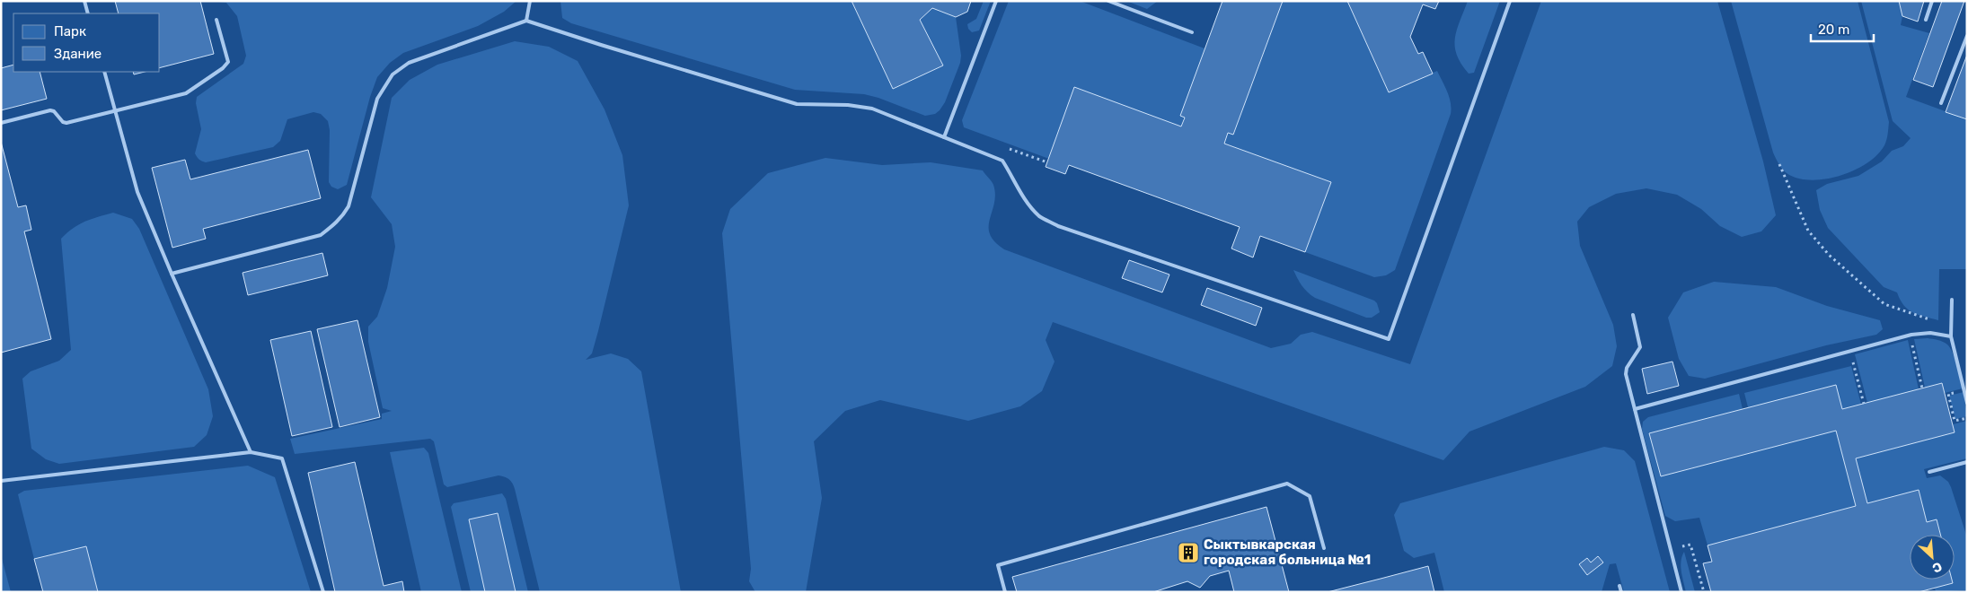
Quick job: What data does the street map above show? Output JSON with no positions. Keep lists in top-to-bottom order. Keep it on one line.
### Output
{"places":{"building":["Сыктывкарская городская больница №1"]},"legend":["Парк","Здание"],"scale_bar":"20 m","north":"bottom right"}
